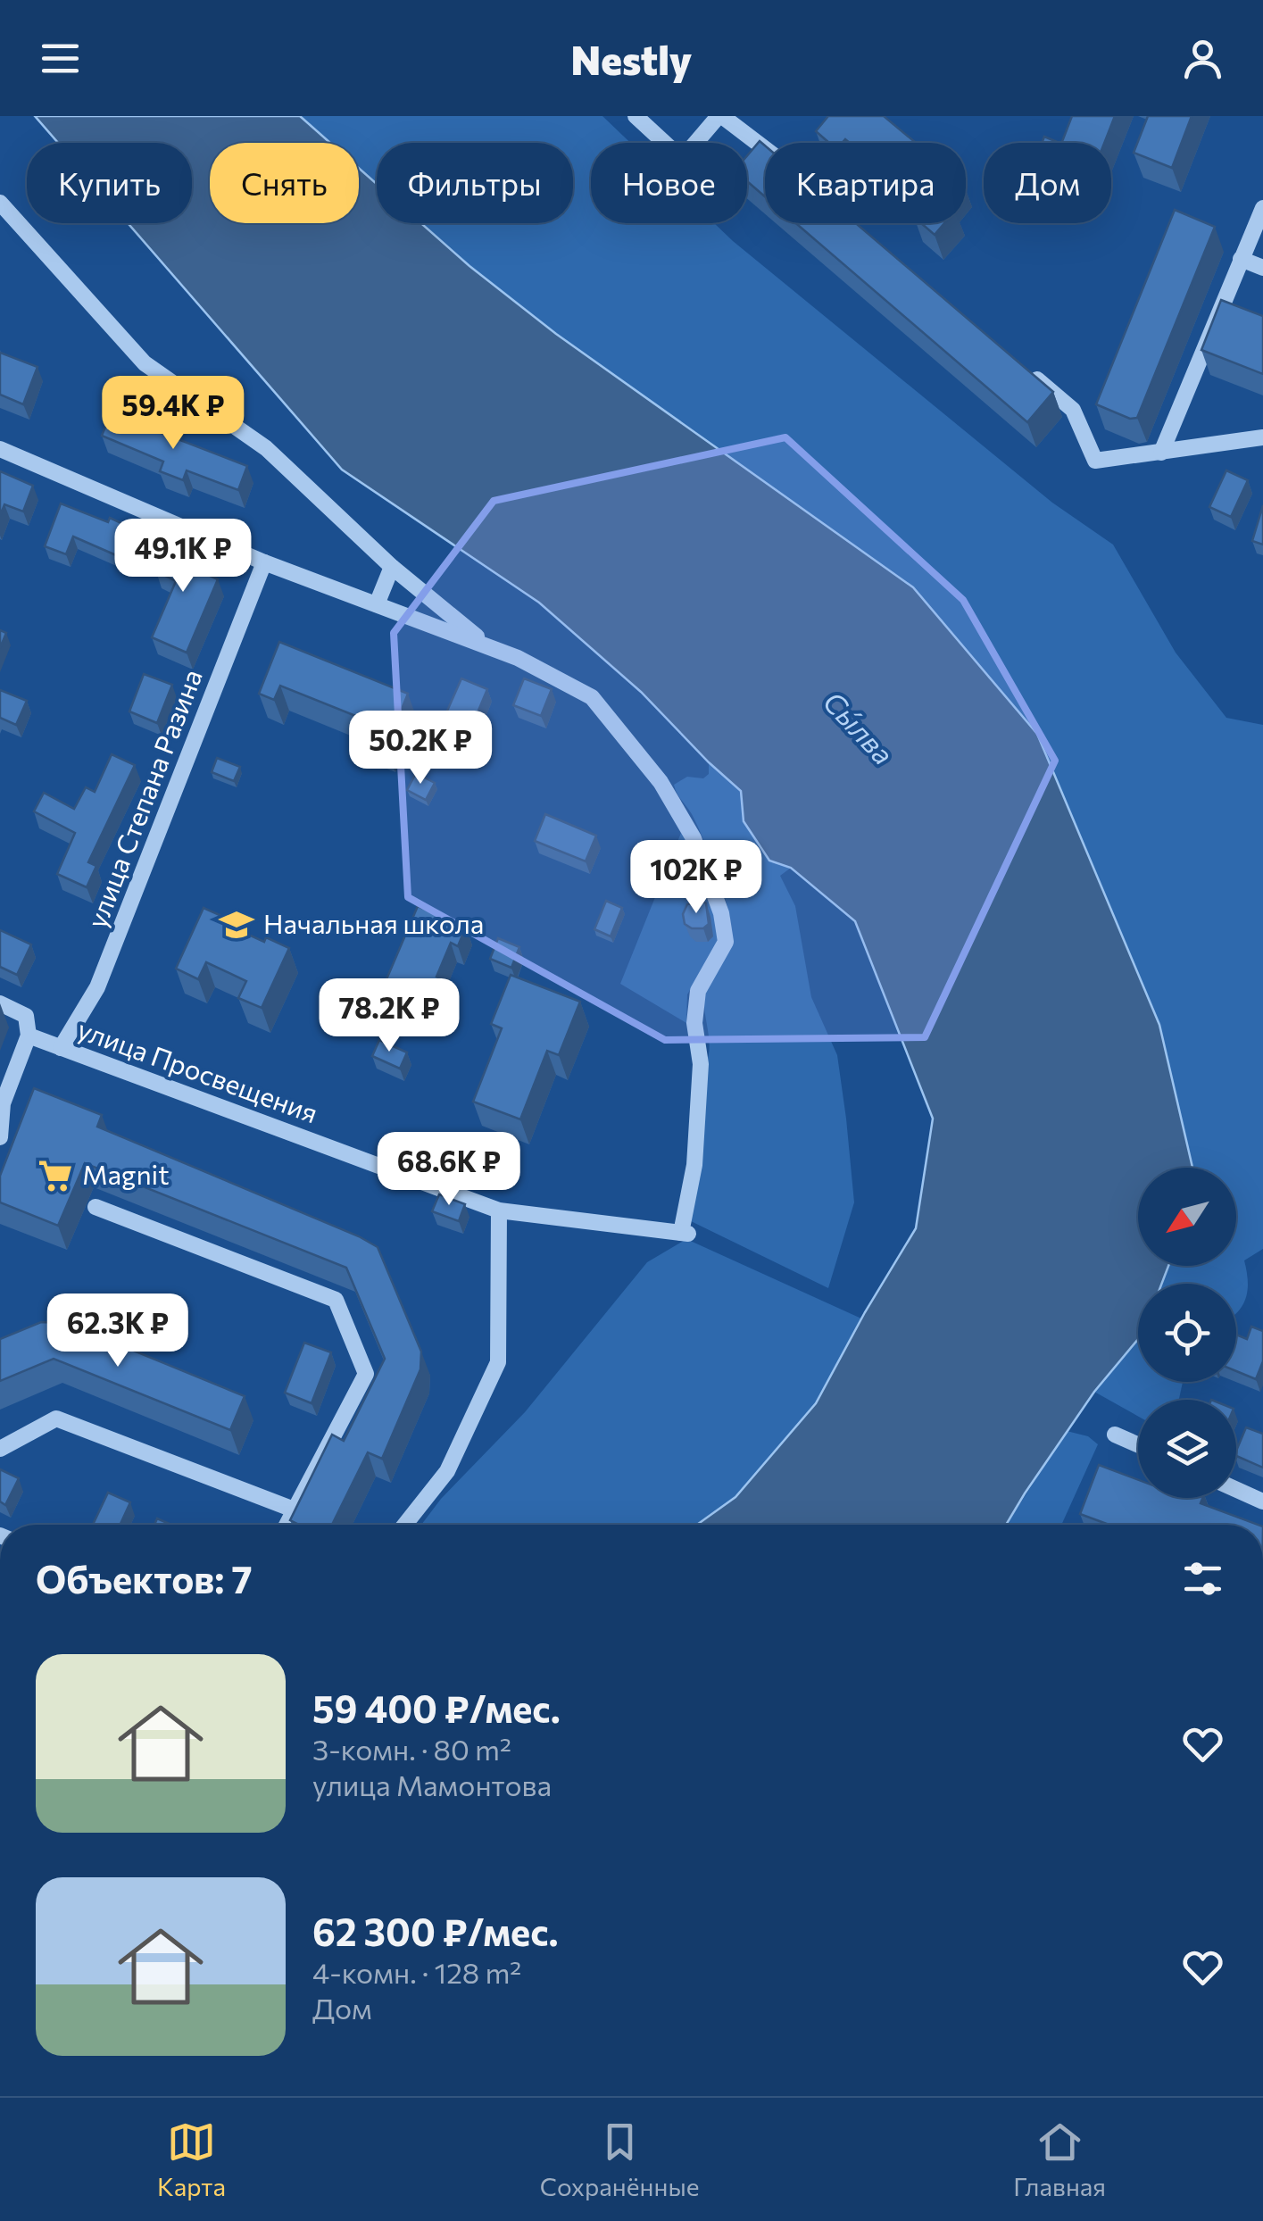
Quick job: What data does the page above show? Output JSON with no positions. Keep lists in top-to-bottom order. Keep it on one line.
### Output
{"streets":{"street":["улица Степана Разина","улица Просвещения"]},"crossings":[["улица Степана Разина","улица Просвещения"]],"water":["Сы́лва"],"places":{"school or university":["Начальная школа"],"supermarket":["Magnit"]},"north":"bottom left","page":{"header":"Nestly","chip":["Купить","Снять","Фильтры","Новое","Квартира","Дом"],"price":["59.4K ₽","49.1K ₽","50.2K ₽","102K ₽","78.2K ₽","68.6K ₽","62.3K ₽"],"heading":"Объектов: 7","list":[{"name":"59 400 ₽/мес.","note":"3-комн. · 80 m² · улица Мамонтова"},{"name":"62 300 ₽/мес.","note":"4-комн. · 128 m² · Дом"}],"tabs":["Карта","Сохранённые","Главная"]}}
